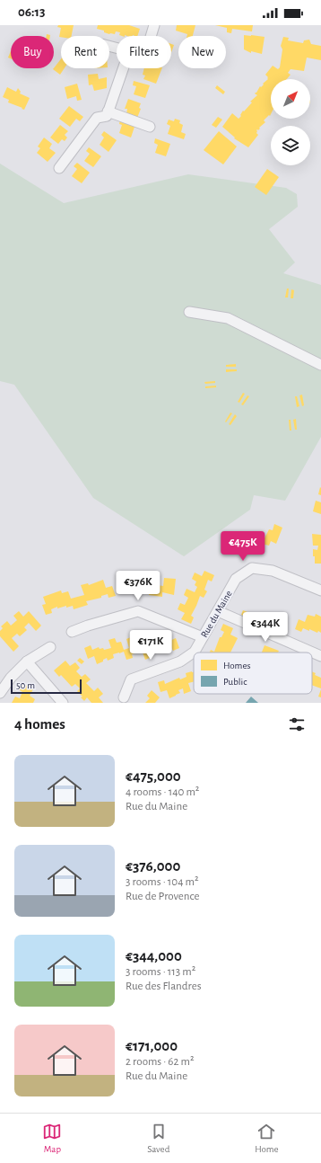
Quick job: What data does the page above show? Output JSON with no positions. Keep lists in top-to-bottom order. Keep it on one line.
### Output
{"streets":{"street":["Rue du Maine"]},"legend":["Homes","Public"],"scale_bar":"50 m","north":"top right","page":{"status":"06:13","chip":["Buy","Rent","Filters","New"],"price":["€475K","€376K","€344K","€171K"],"scale":"50 m","heading":"4 homes","list":[{"name":"€475,000","note":"4 rooms · 140 m² · Rue du Maine"},{"name":"€376,000","note":"3 rooms · 104 m² · Rue de Provence"},{"name":"€344,000","note":"3 rooms · 113 m² · Rue des Flandres"},{"name":"€171,000","note":"2 rooms · 62 m² · Rue du Maine"}],"tabs":["Map","Saved","Home"]}}
